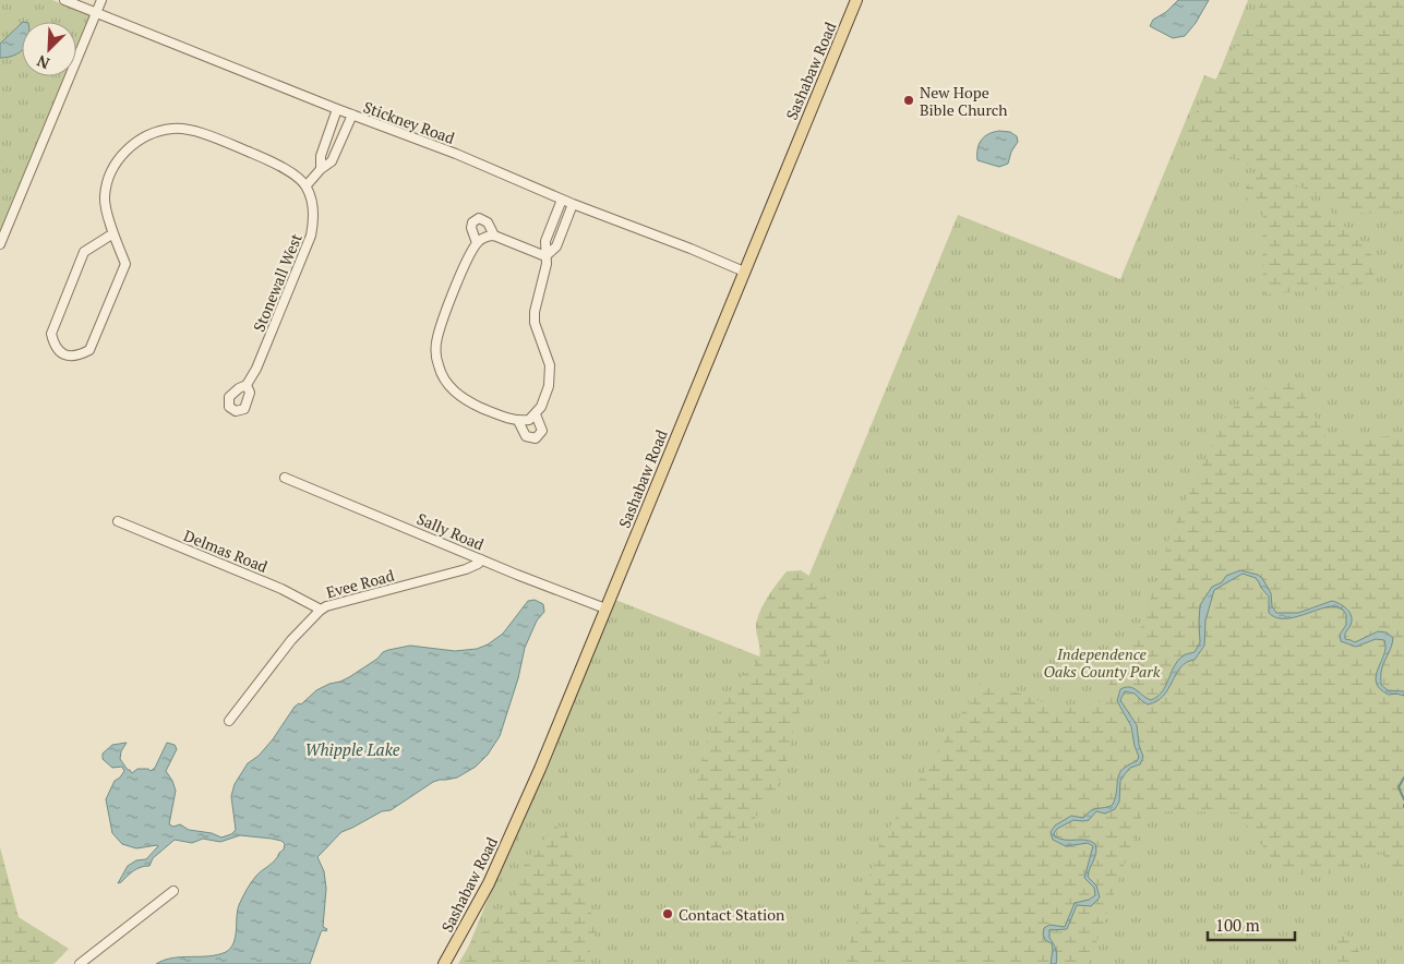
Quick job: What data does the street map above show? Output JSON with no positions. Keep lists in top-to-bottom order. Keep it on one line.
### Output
{"streets":{"main road":["Sashabaw Road"],"street":["Stickney Road","Stonewall West","Sally Road","Delmas Road","Evee Road"]},"crossings":[["Sashabaw Road","Stickney Road"],["Sashabaw Road","Sally Road"],["Sally Road","Evee Road"],["Delmas Road","Evee Road"]],"water":["Whipple Lake"],"parks":["Independence Oaks County Park"],"places":["New Hope Bible Church","Contact Station"],"scale_bar":"100 m","north":"bottom left"}
